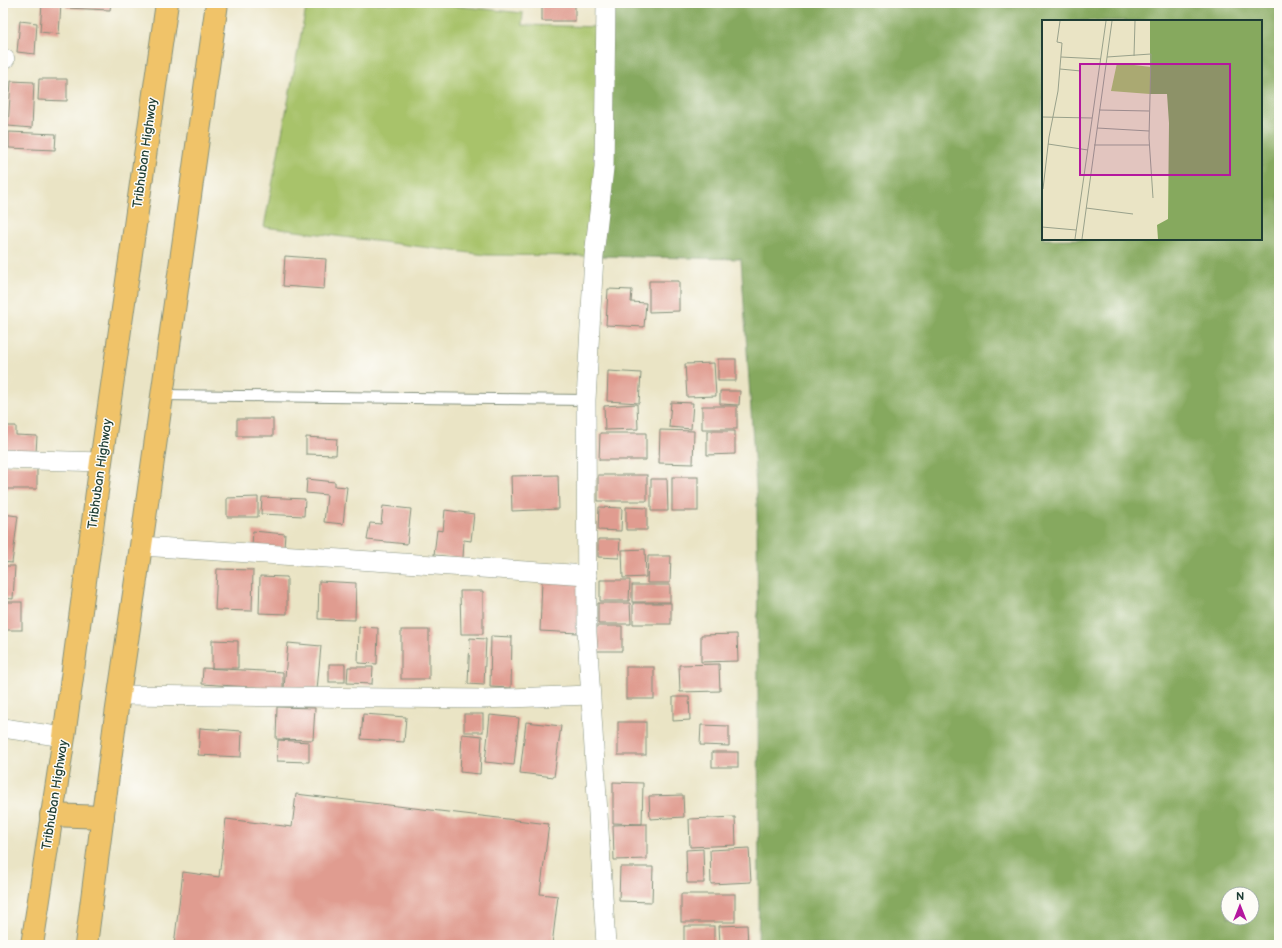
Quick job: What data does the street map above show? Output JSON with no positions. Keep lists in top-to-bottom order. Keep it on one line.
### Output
{"streets":{"highway":["Tribhuban Highway"]},"north":"top"}
